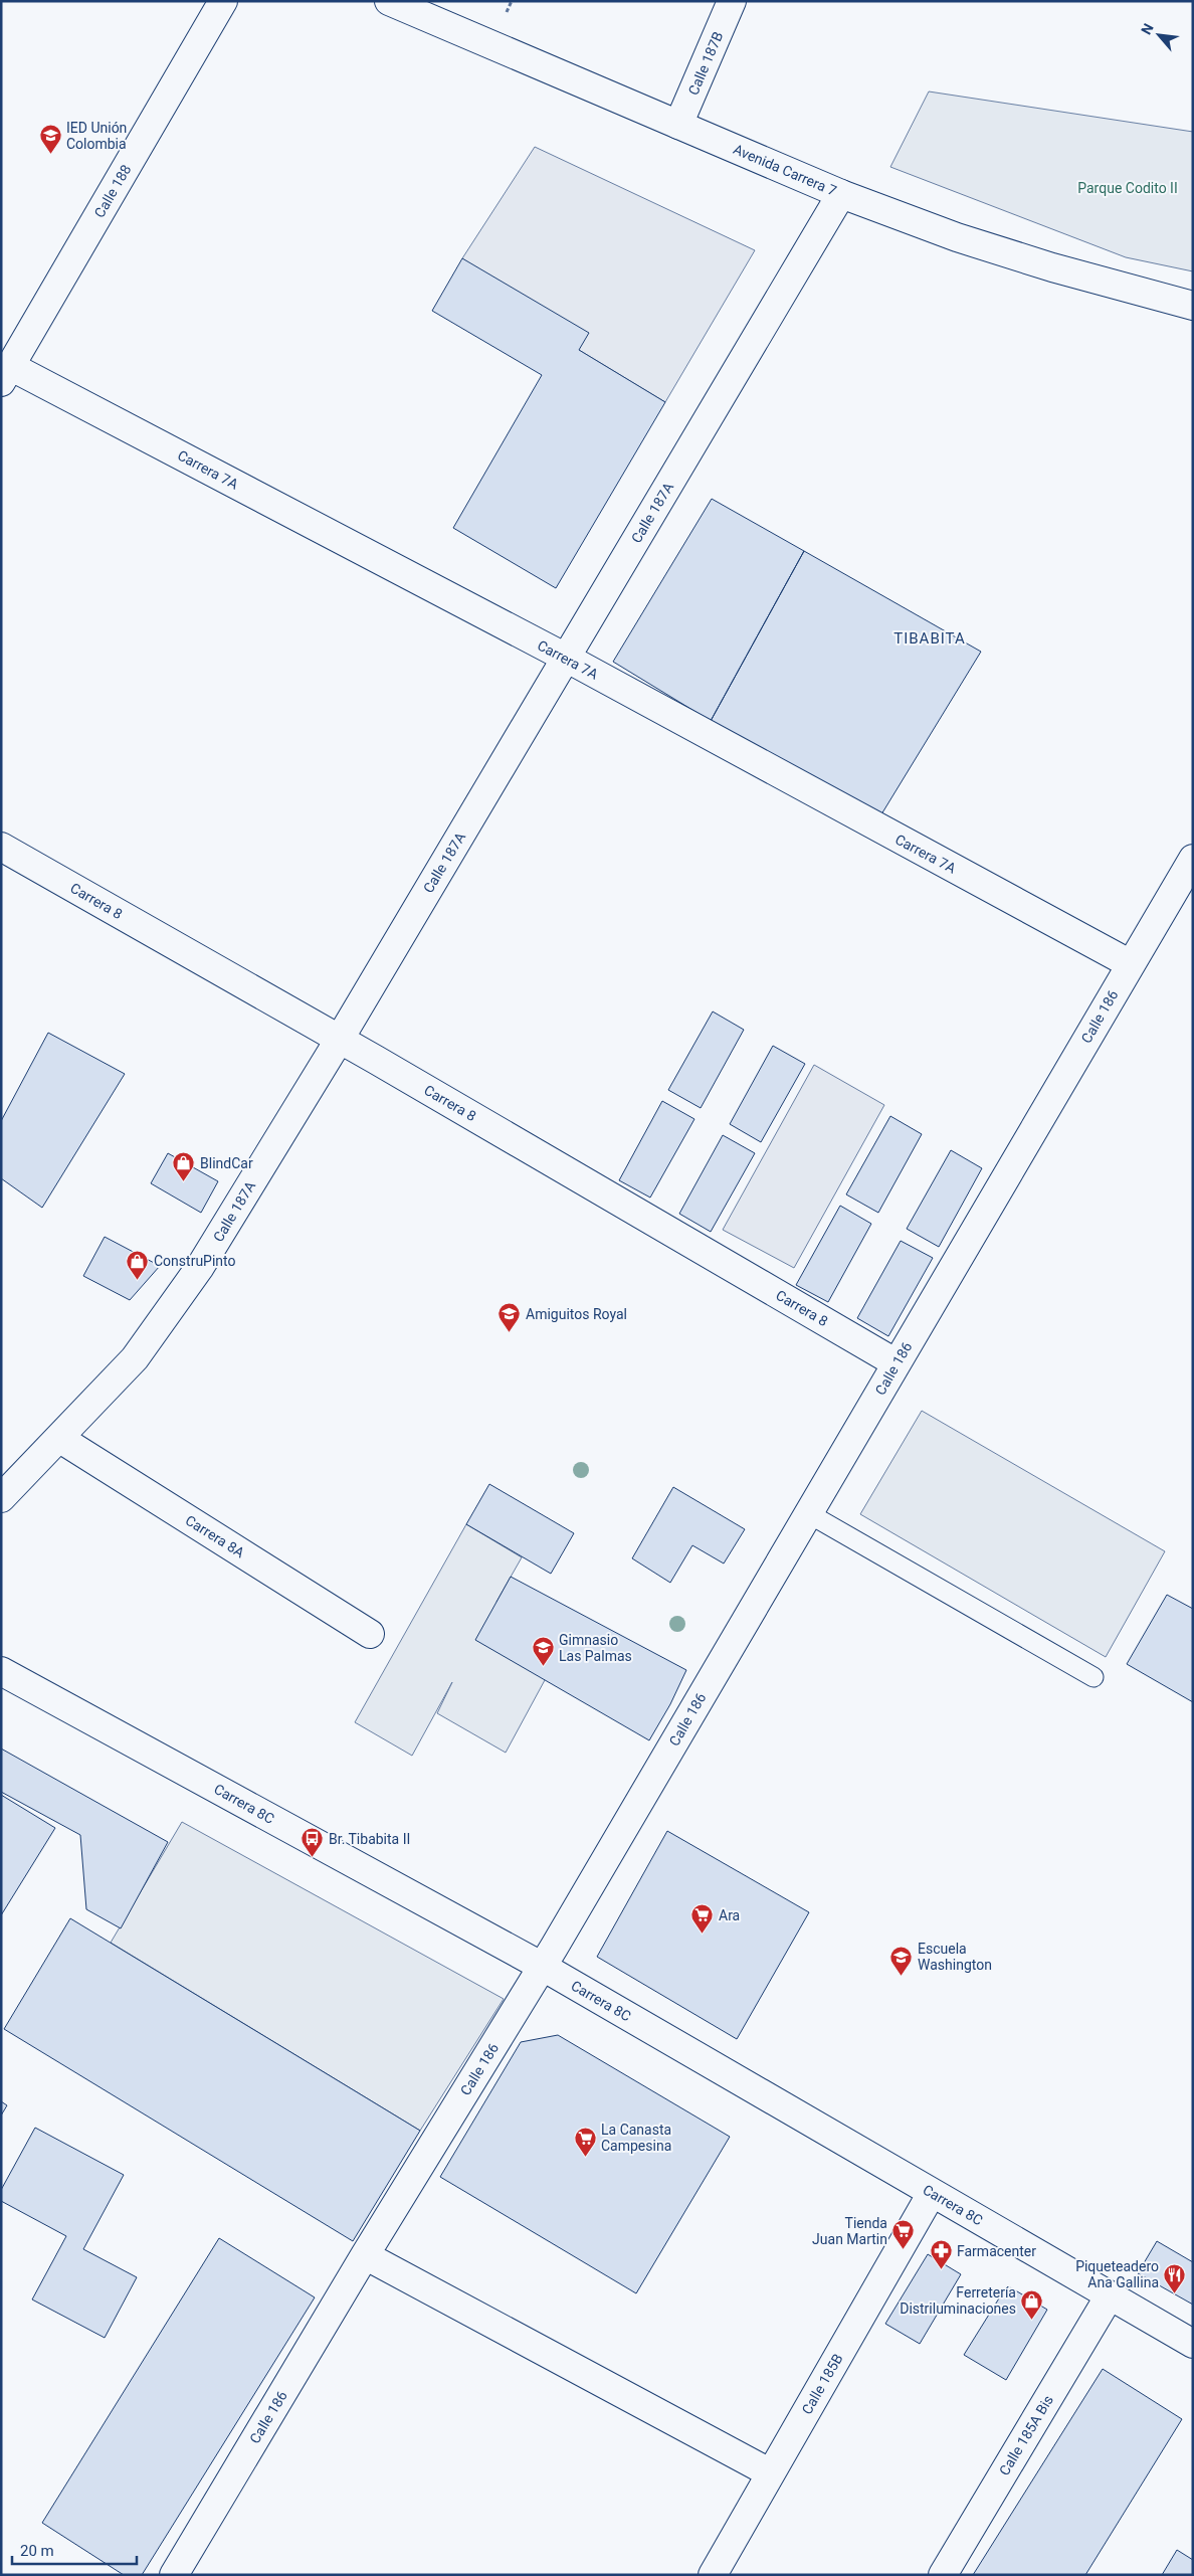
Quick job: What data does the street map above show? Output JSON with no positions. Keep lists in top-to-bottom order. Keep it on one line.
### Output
{"streets":{"street":["Calle 187B","Avenida Carrera 7","Calle 188","Carrera 7A","Calle 187A","Carrera 8","Calle 186","Carrera 8A","Carrera 8C","Calle 185B","Calle 185A Bis"]},"crossings":[["Calle 187B","Avenida Carrera 7"],["Avenida Carrera 7","Calle 187A"],["Calle 188","Carrera 7A"],["Carrera 7A","Calle 187A"],["Carrera 7A","Calle 186"],["Calle 187A","Carrera 8"],["Calle 187A","Carrera 8A"],["Carrera 8","Calle 186"],["Calle 186","Carrera 8C"],["Carrera 8C","Calle 185B"],["Carrera 8C","Calle 185A Bis"]],"districts":["TIBABITA"],"parks":["Parque Codito II"],"places":{"school or university":["IED Unión Colombia","Amiguitos Royal","Gimnasio Las Palmas","Escuela Washington"],"shop":["BlindCar","ConstruPinto","Ferretería Distriluminaciones"],"bus stop":["Br. Tibabita II"],"supermarket":["Ara","La Canasta Campesina","Tienda Juan Martin"],"pharmacy":["Farmacenter"],"restaurant":["Piqueteadero Ana Gallina"]},"scale_bar":"20 m","north":"top left"}
